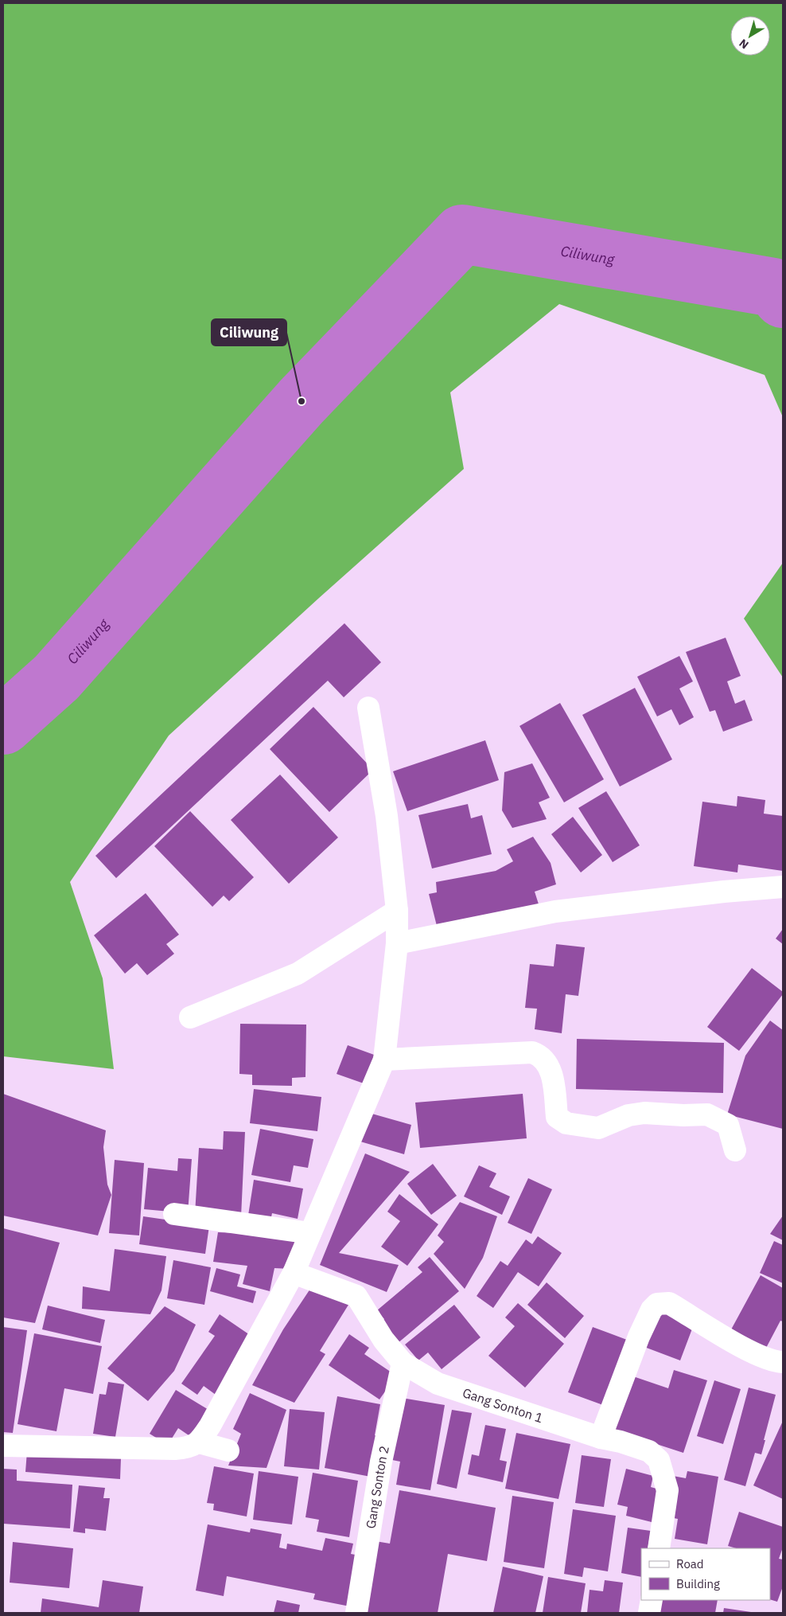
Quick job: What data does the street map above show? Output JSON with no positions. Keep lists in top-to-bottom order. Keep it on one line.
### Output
{"streets":{"street":["Gang Sonton 1","Gang Sonton 2"]},"crossings":[["Gang Sonton 1","Gang Sonton 2"]],"water":["Ciliwung"],"places":["Ciliwung"],"legend":["Road","Building"],"north":"bottom left"}
